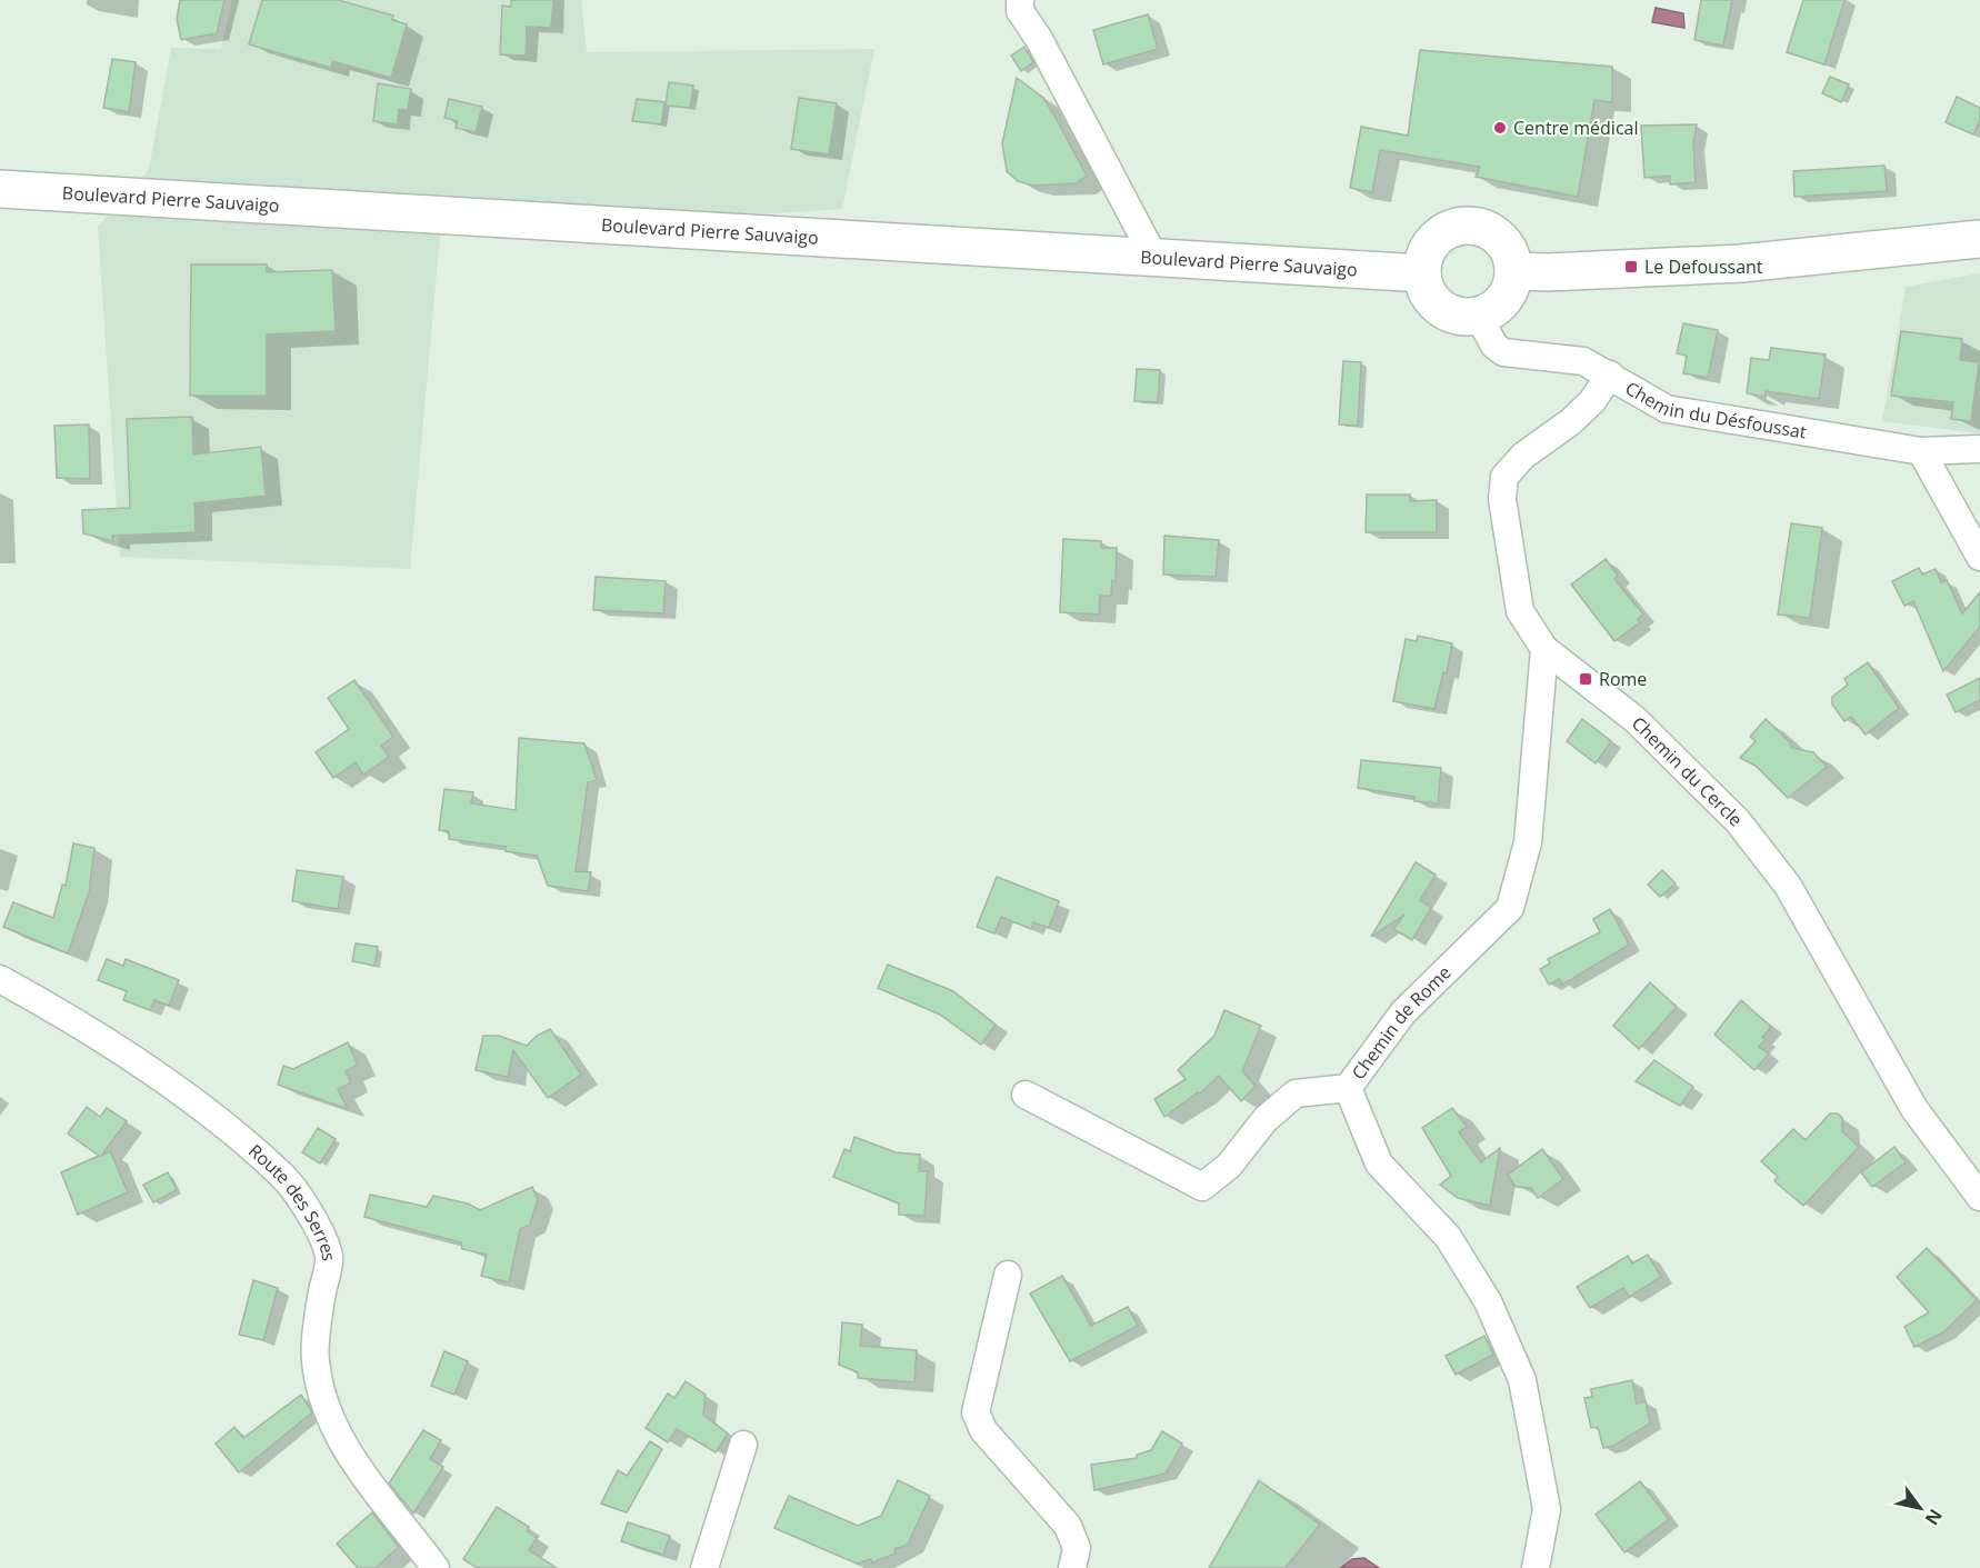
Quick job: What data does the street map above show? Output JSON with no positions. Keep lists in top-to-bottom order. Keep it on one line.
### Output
{"streets":{"main road":["Boulevard Pierre Sauvaigo"],"street":["Chemin du Désfoussat","Chemin du Cercle","Chemin de Rome","Route des Serres"]},"crossings":[["Boulevard Pierre Sauvaigo","Chemin du Désfoussat"],["Chemin du Désfoussat","Chemin du Cercle"],["Chemin du Cercle","Chemin de Rome"]],"places":{"other":["Centre médical"],"transit":["Le Defoussant","Rome"]},"north":"bottom right"}
